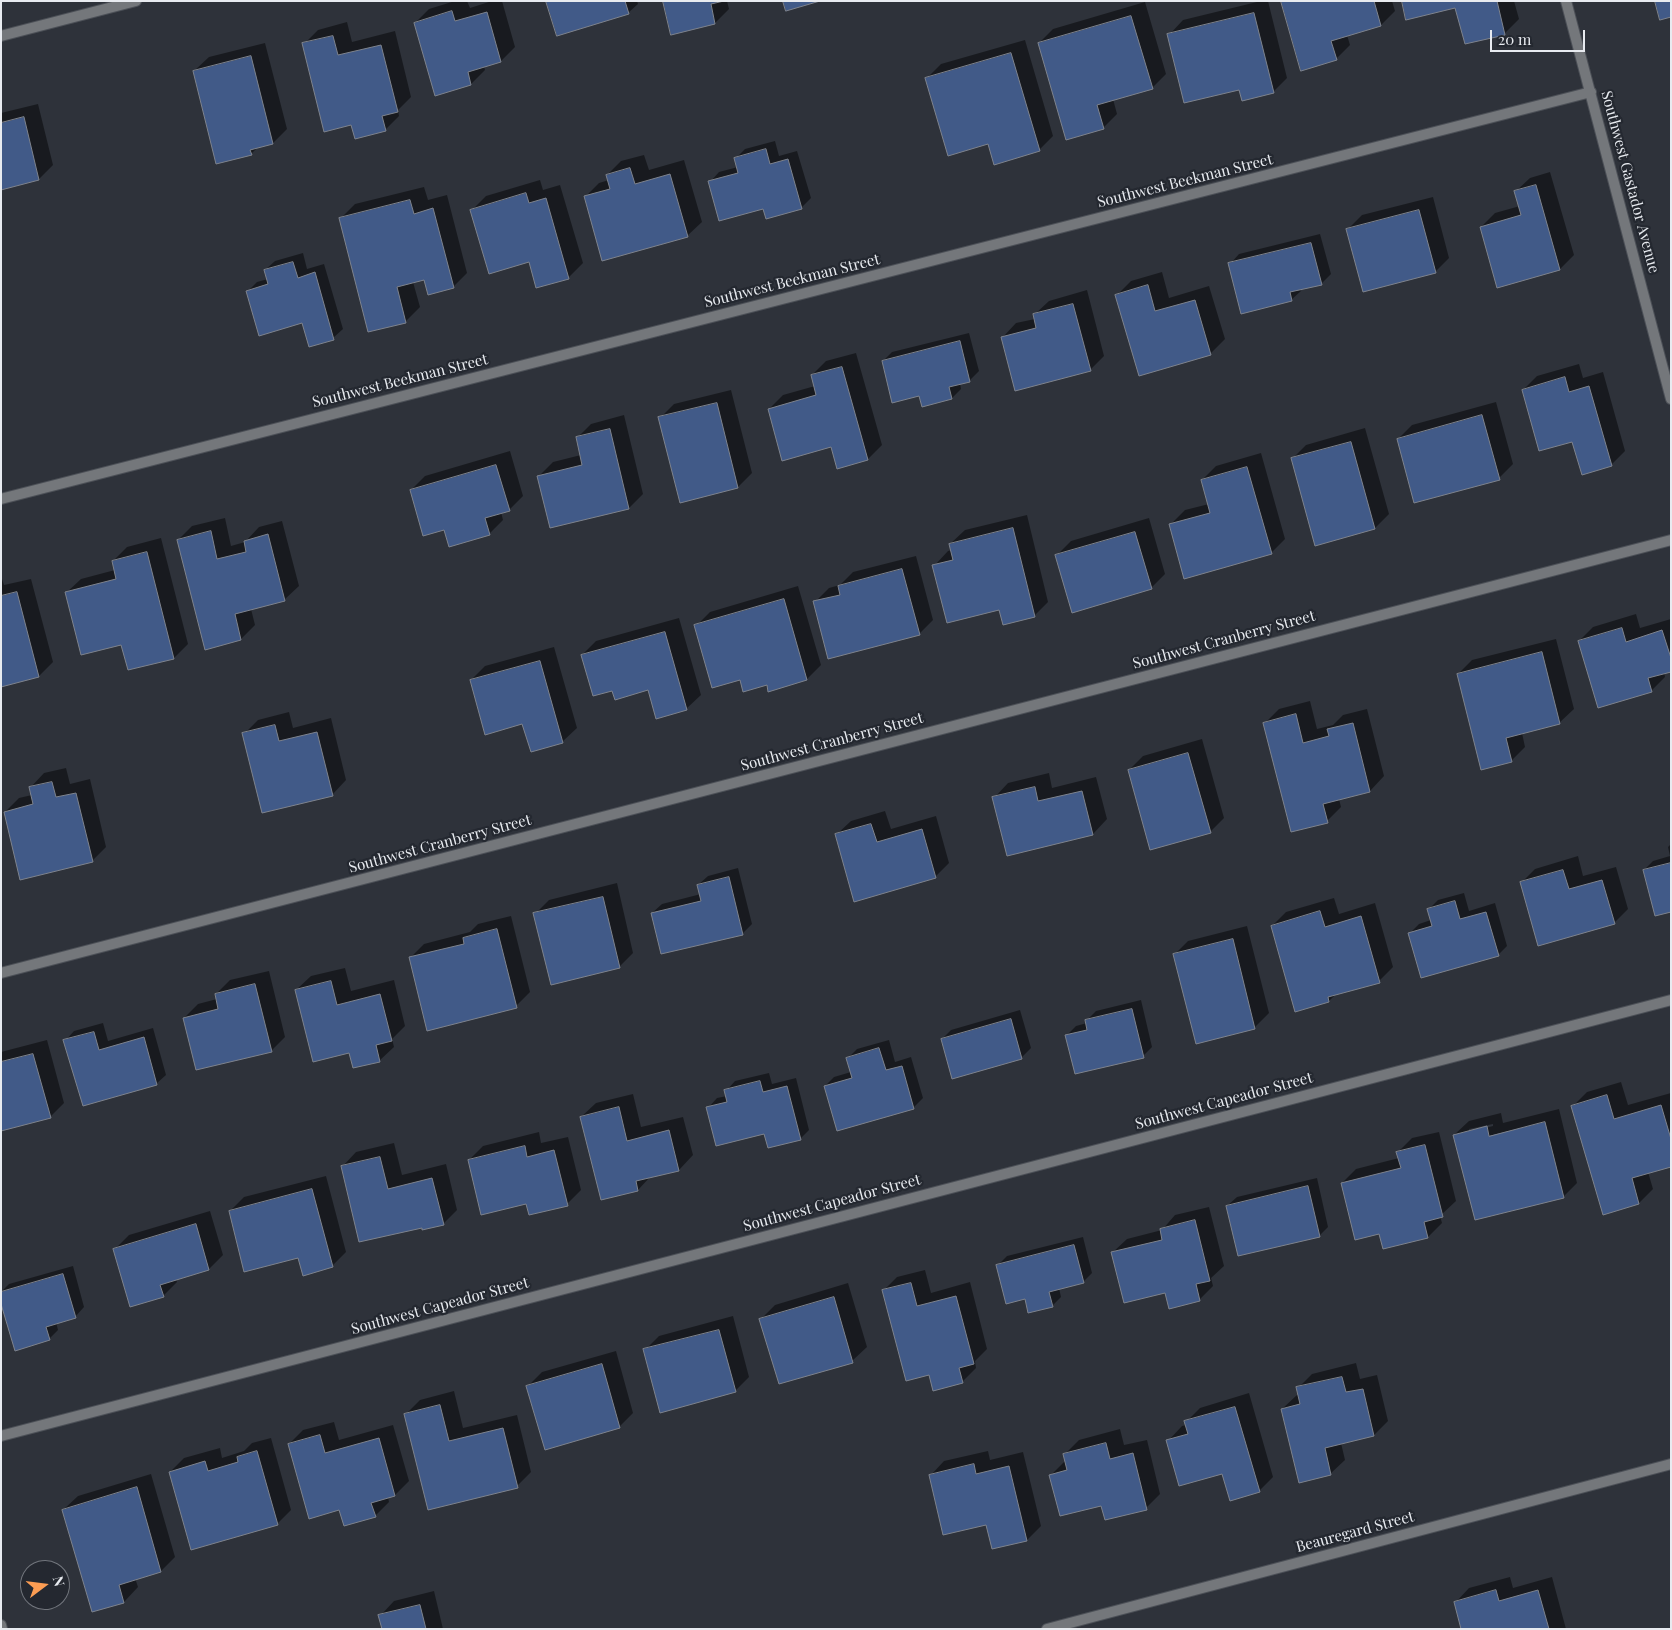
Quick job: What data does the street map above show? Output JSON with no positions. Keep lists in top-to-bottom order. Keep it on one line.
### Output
{"streets":{"street":["Southwest Beekman Street","Southwest Gastador Avenue","Southwest Cranberry Street","Southwest Capeador Street","Beauregard Street"]},"crossings":[["Southwest Beekman Street","Southwest Gastador Avenue"]],"scale_bar":"20 m","north":"right"}
